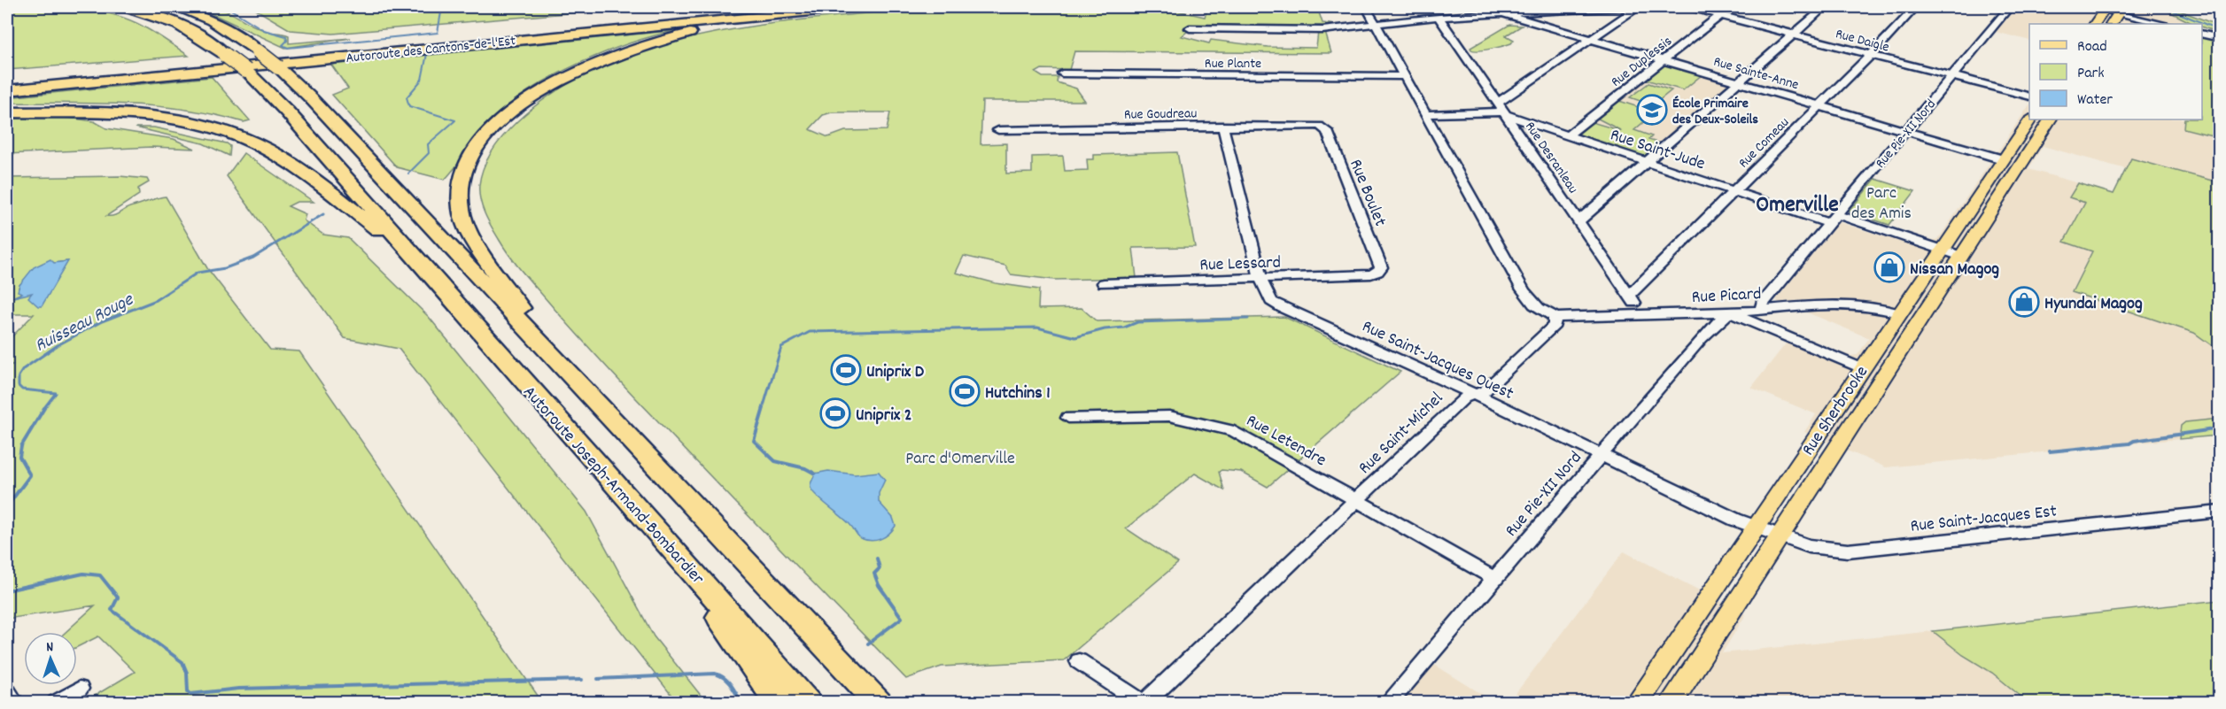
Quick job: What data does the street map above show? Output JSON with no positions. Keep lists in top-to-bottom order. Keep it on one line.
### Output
{"streets":{"highway":["Autoroute des Cantons-de-l'Est","Autoroute Joseph-Armand-Bombardier"],"main road":["Rue Sherbrooke"],"street":["Rue Daigle","Rue Duplessis","Rue Plante","Rue Sainte-Anne","Rue Goudreau","Rue Pie-XII Nord","Rue Comeau","Rue Saint-Jude","Rue Desranleau","Rue Boulet","Rue Lessard","Rue Picard","Rue Saint-Jacques Ouest","Rue Saint-Michel","Rue Letendre","Rue Saint-Jacques Est"]},"crossings":[["Rue Daigle","Rue Duplessis"],["Rue Daigle","Rue Pie-XII Nord"],["Rue Daigle","Rue Comeau"],["Rue Duplessis","Rue Sainte-Anne"],["Rue Duplessis","Rue Saint-Jude"],["Rue Sainte-Anne","Rue Pie-XII Nord"],["Rue Sainte-Anne","Rue Comeau"],["Rue Sainte-Anne","Rue Sherbrooke"],["Rue Goudreau","Rue Boulet"],["Rue Goudreau","Rue Saint-Jacques Ouest"],["Rue Pie-XII Nord","Rue Saint-Jude"],["Rue Pie-XII Nord","Rue Picard"],["Rue Pie-XII Nord","Rue Saint-Jacques Ouest"],["Rue Pie-XII Nord","Rue Letendre"],["Rue Comeau","Rue Saint-Jude"],["Rue Comeau","Rue Desranleau"],["Rue Saint-Jude","Rue Desranleau"],["Rue Saint-Jude","Rue Sherbrooke"],["Rue Desranleau","Rue Picard"],["Rue Boulet","Rue Lessard"],["Rue Lessard","Rue Saint-Jacques Ouest"],["Rue Picard","Rue Sherbrooke"],["Rue Picard","Rue Saint-Michel"],["Rue Saint-Jacques Ouest","Rue Sherbrooke"],["Rue Saint-Jacques Ouest","Rue Saint-Michel"],["Rue Saint-Jacques Ouest","Rue Saint-Jacques Est"],["Rue Sherbrooke","Rue Saint-Jacques Est"],["Rue Saint-Michel","Rue Letendre"]],"districts":["Omerville"],"water":["Ruisseau Rouge"],"parks":["Parc des Amis","Parc d'Omerville"],"places":{"school or university":["École Primaire des Deux-Soleils"],"shop":["Nissan Magog","Hyundai Magog"],"sports":["Uniprix D","Hutchins 1","Uniprix 2"]},"legend":["Road","Park","Water"],"north":"top"}
